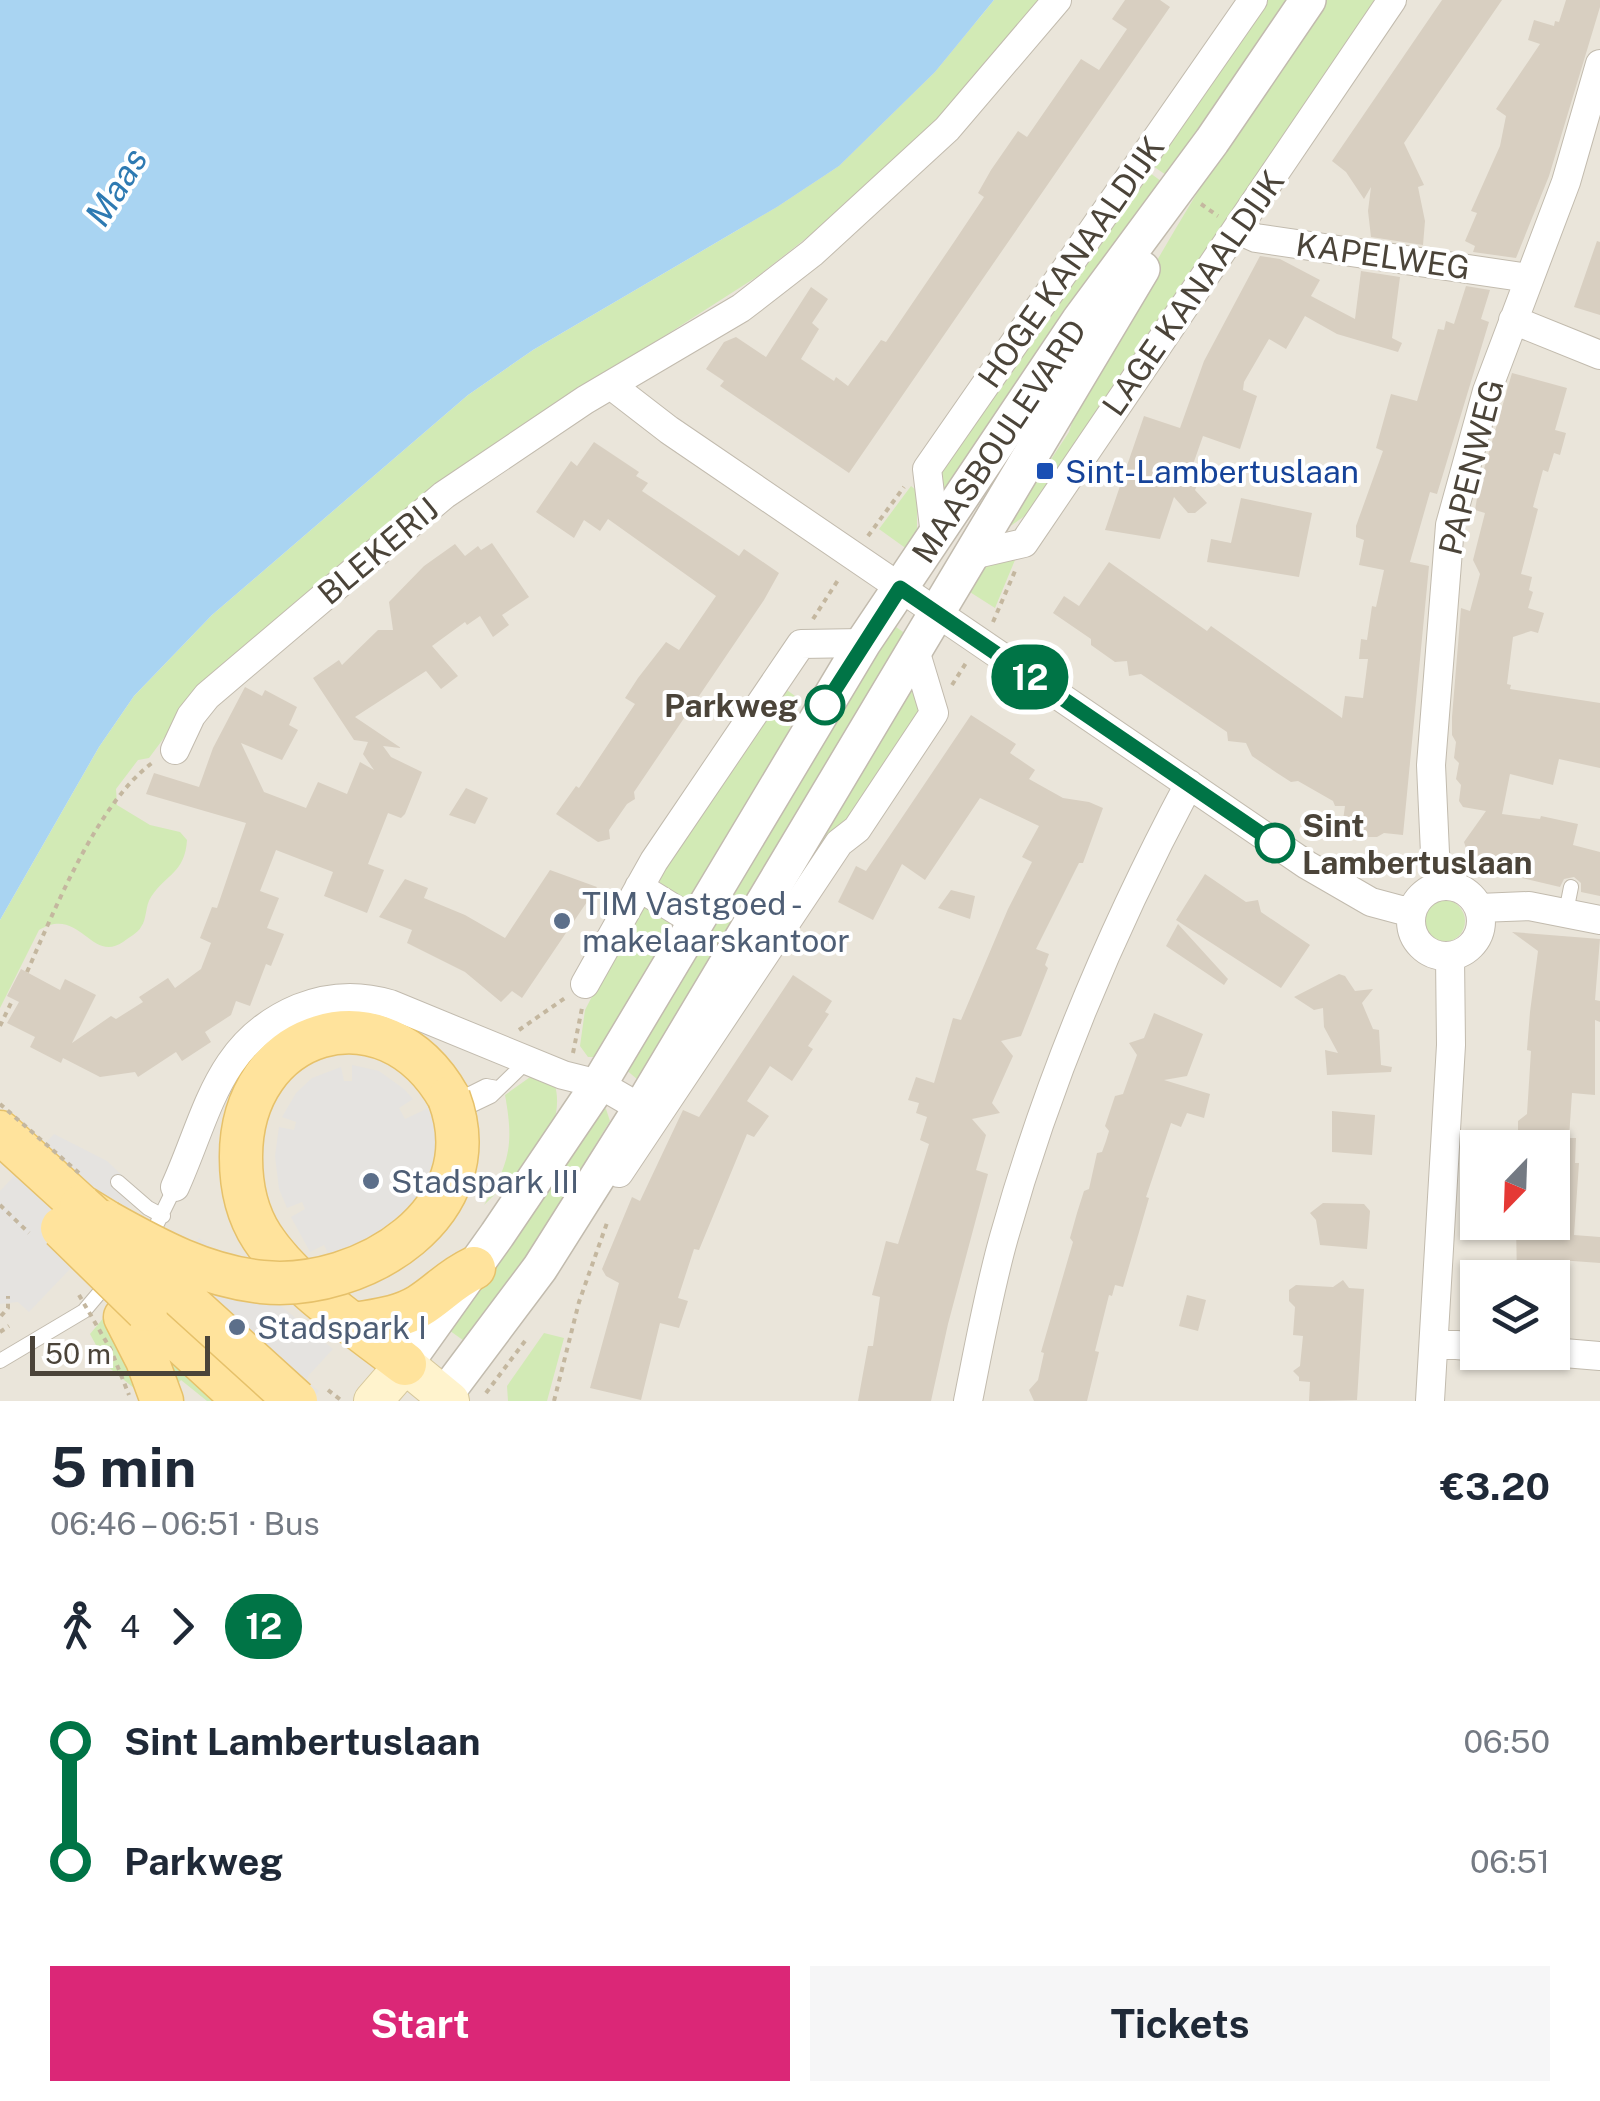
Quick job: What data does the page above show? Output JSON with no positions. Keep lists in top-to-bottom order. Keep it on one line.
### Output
{"streets":{"main road":["MAASBOULEVARD"],"street":["KAPELWEG","HOGE KANAALDIJK","LAGE KANAALDIJK","PAPENWEG","BLEKERIJ"]},"crossings":[["KAPELWEG","LAGE KANAALDIJK"],["KAPELWEG","PAPENWEG"],["HOGE KANAALDIJK","MAASBOULEVARD"],["LAGE KANAALDIJK","MAASBOULEVARD"]],"water":["Maas"],"places":{"transit":["Sint-Lambertuslaan"],"other":["Parkweg","Sint Lambertuslaan","TIM Vastgoed - makelaarskantoor","Stadspark III","Stadspark I"]},"lines":["bus line 12"],"scale_bar":"50 m","north":"bottom left","page":{"on_map":"12","scale":"50 m","heading":["5 min","06:46 – 06:51 · Bus","€3.20"],"legs":["4","12"],"list":[{"name":"Sint Lambertuslaan","value":"06:50"},{"name":"Parkweg","value":"06:51"}],"buttons":["Start","Tickets"]}}
